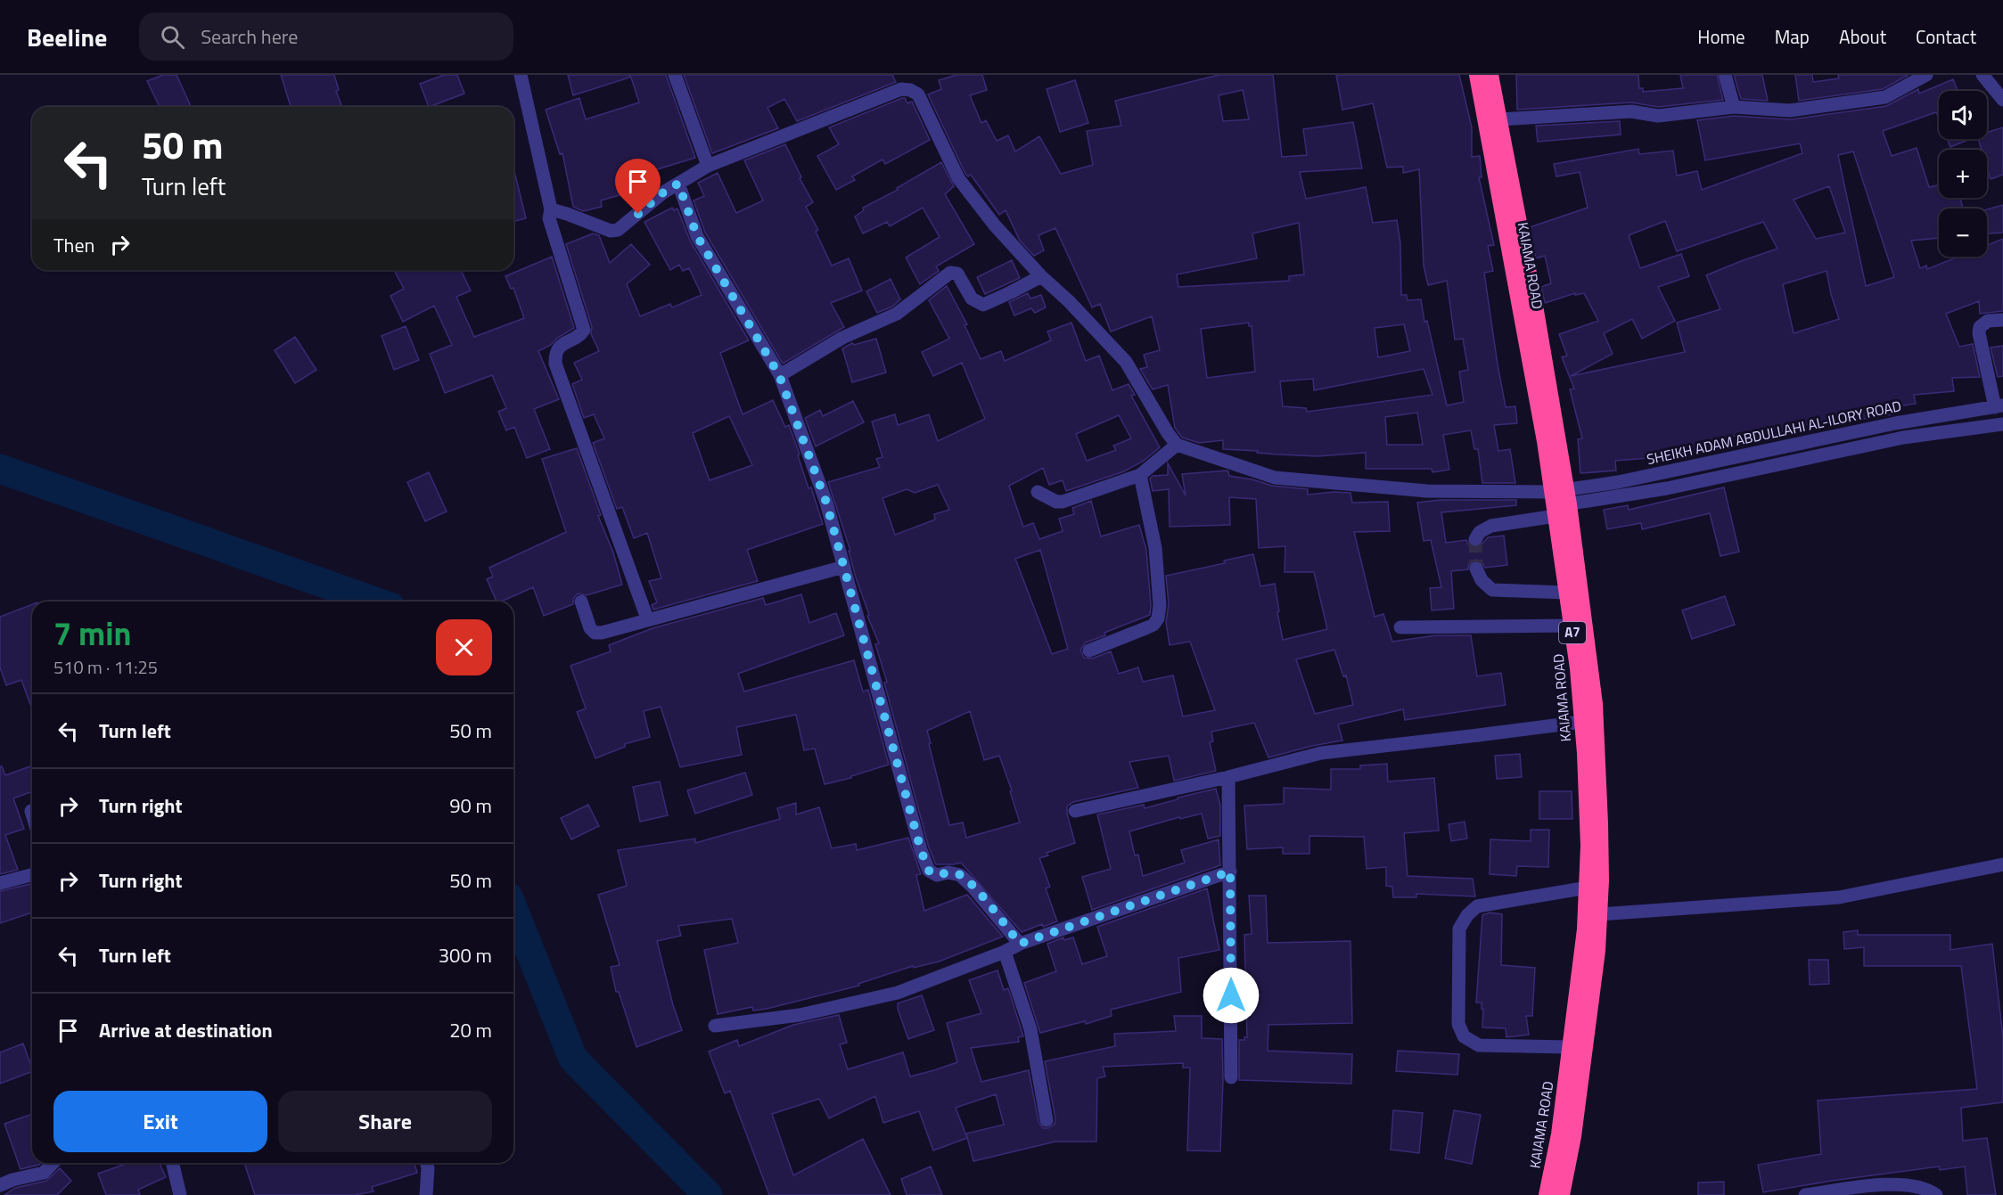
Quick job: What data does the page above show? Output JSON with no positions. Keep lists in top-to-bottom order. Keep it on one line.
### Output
{"streets":{"highway":["KAIAMA ROAD","A7"],"street":["SHEIKH ADAM ABDULLAHI AL-ILORY ROAD"]},"crossings":[["KAIAMA ROAD","SHEIKH ADAM ABDULLAHI AL-ILORY ROAD"]],"page":{"header":"Beeline","search":"Search here","nav":["Home","Map","About","Contact"],"map_buttons":["+","−"],"turn":["50 m","Turn left"],"then":"Then","heading":["7 min","510 m · 11:25"],"list":[{"name":"Turn left","value":"50 m"},{"name":"Turn right","value":"90 m"},{"name":"Turn right","value":"50 m"},{"name":"Turn left","value":"300 m"},{"name":"Arrive at destination","value":"20 m"}],"buttons":["Exit","Share"]}}
